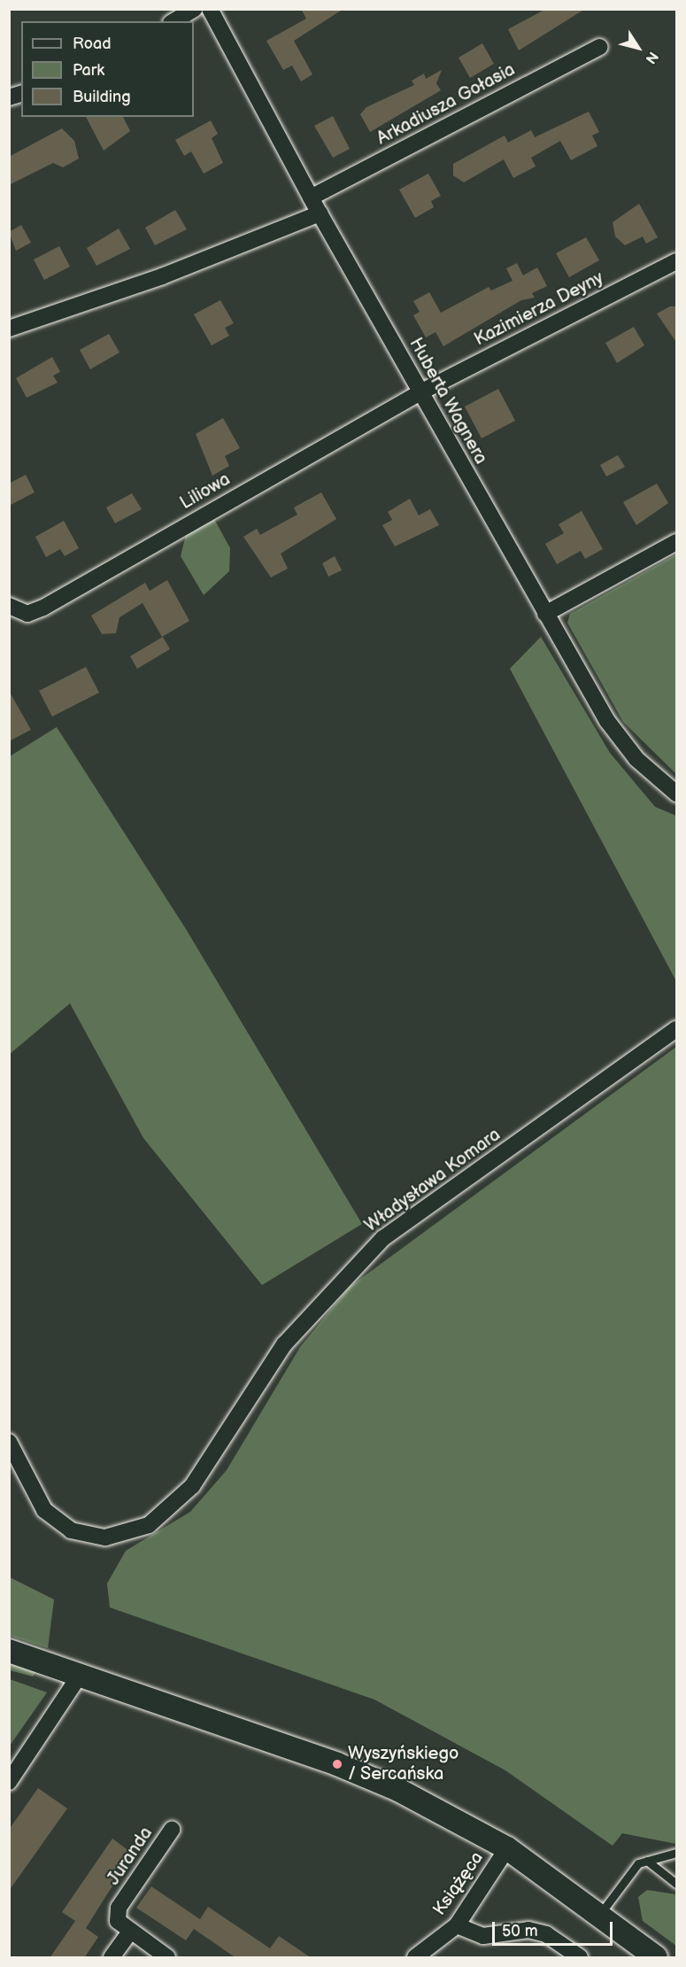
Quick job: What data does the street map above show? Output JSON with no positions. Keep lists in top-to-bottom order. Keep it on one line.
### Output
{"streets":{"street":["Arkadiusza Gołasia","Kazimierza Deyny","Huberta Wagnera","Liliowa","Władysława Komara","Juranda","Książęca"]},"crossings":[["Arkadiusza Gołasia","Huberta Wagnera"],["Kazimierza Deyny","Huberta Wagnera"],["Kazimierza Deyny","Liliowa"],["Huberta Wagnera","Liliowa"]],"places":["Wyszyńskiego / Sercańska"],"legend":["Road","Park","Building"],"scale_bar":"50 m","north":"bottom right"}
